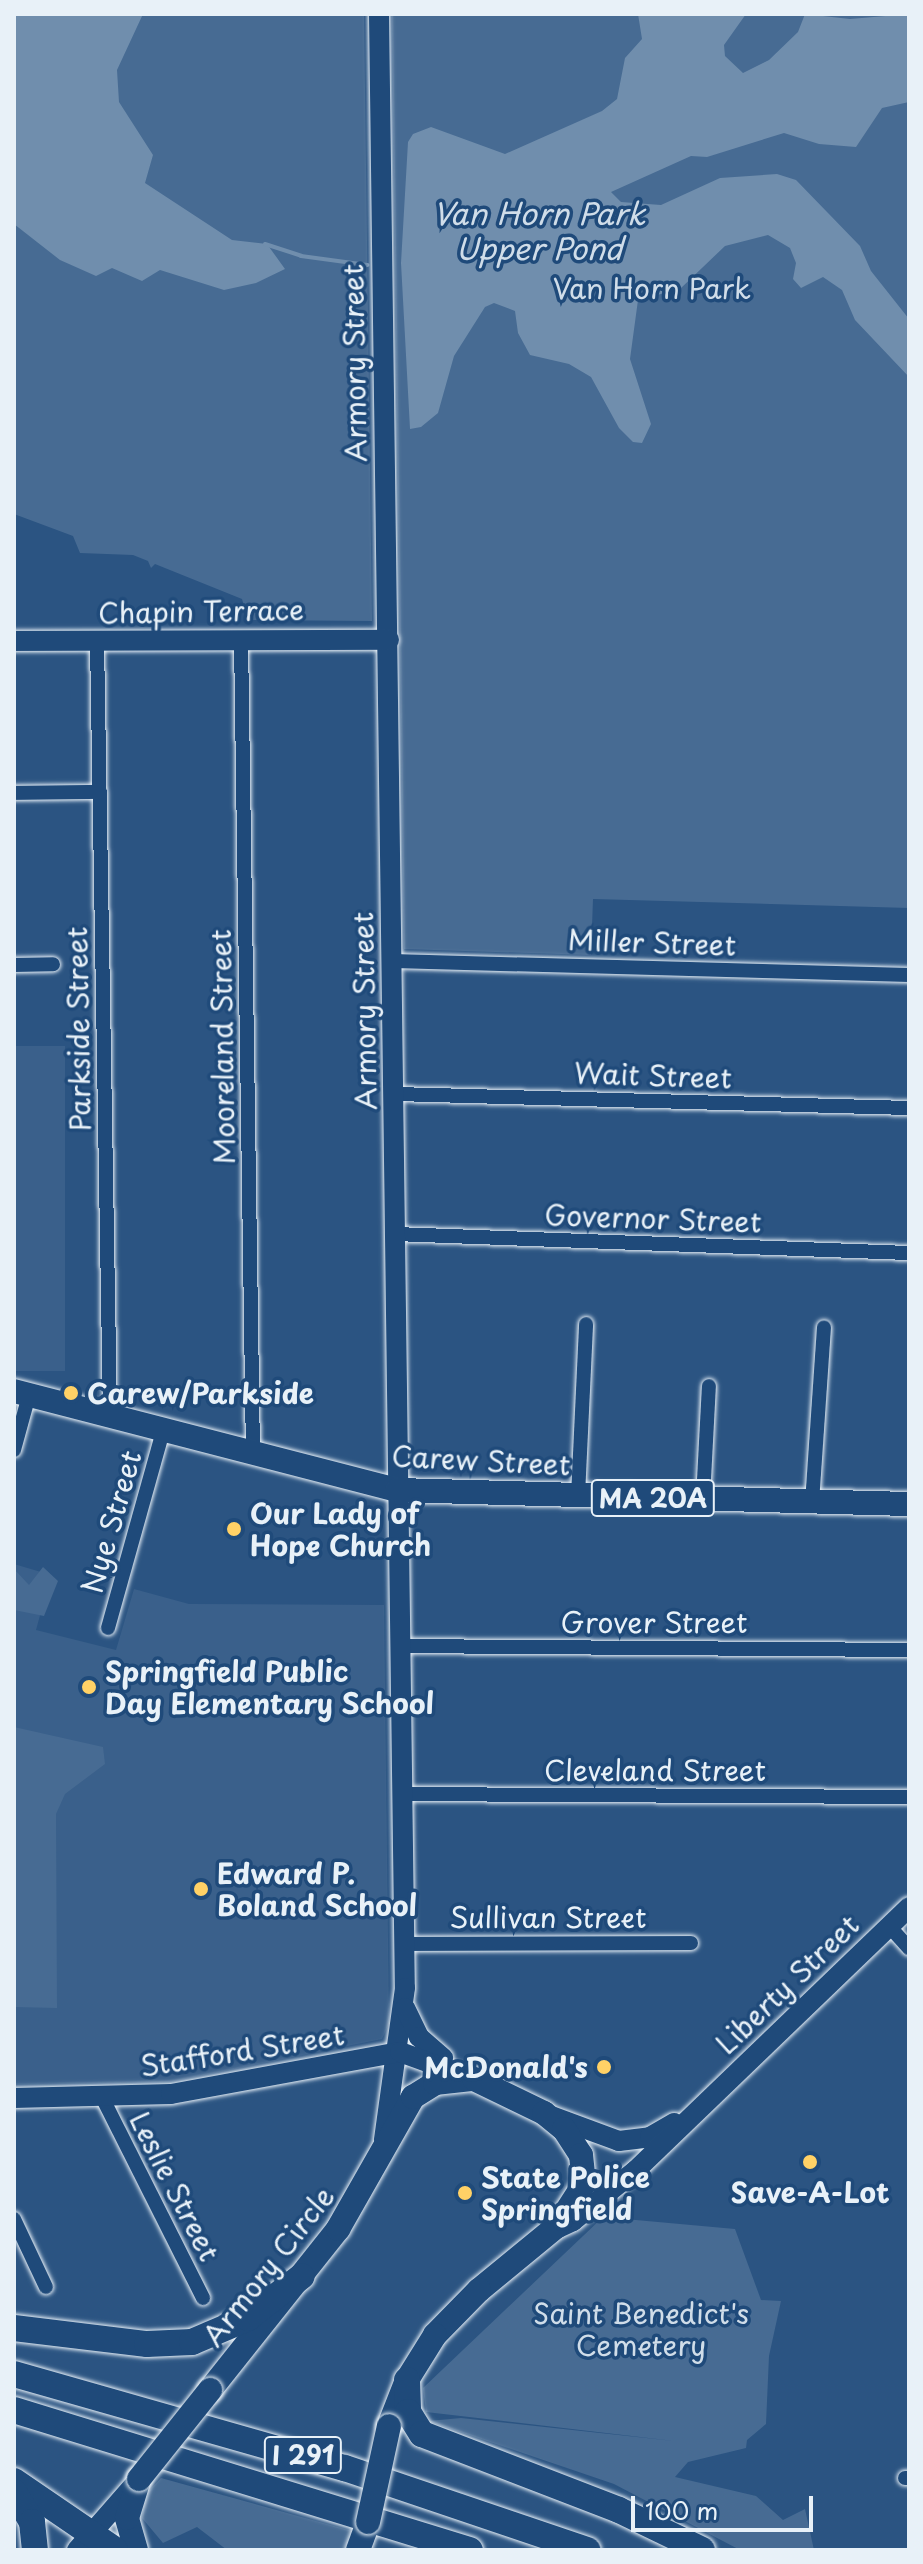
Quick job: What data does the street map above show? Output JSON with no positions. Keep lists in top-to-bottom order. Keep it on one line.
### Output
{"streets":{"highway":["I 291"],"main road":["Armory Street","Chapin Terrace","Carew Street","MA 20A","Liberty Street","Stafford Street","Armory Circle"],"street":["Miller Street","Parkside Street","Mooreland Street","Wait Street","Governor Street","Nye Street","Grover Street","Cleveland Street","Sullivan Street","Leslie Street"]},"crossings":[["Armory Street","Chapin Terrace"],["Armory Street","Miller Street"],["Armory Street","Wait Street"],["Armory Street","Governor Street"],["Armory Street","Carew Street"],["Armory Street","Grover Street"],["Armory Street","Cleveland Street"],["Armory Street","Sullivan Street"],["Armory Street","Stafford Street"],["Armory Street","Armory Circle"],["Chapin Terrace","Parkside Street"],["Chapin Terrace","Mooreland Street"],["Parkside Street","Carew Street"],["Mooreland Street","Carew Street"],["Carew Street","Nye Street"],["Stafford Street","Leslie Street"],["Stafford Street","Armory Circle"]],"water":["Van Horn Park Upper Pond"],"parks":["Van Horn Park","Saint Benedict's Cemetery"],"places":["Carew/Parkside","Our Lady of Hope Church","Springfield Public Day Elementary School","Edward P. Boland School","McDonald's","Save-A-Lot","State Police Springfield"],"scale_bar":"100 m"}
